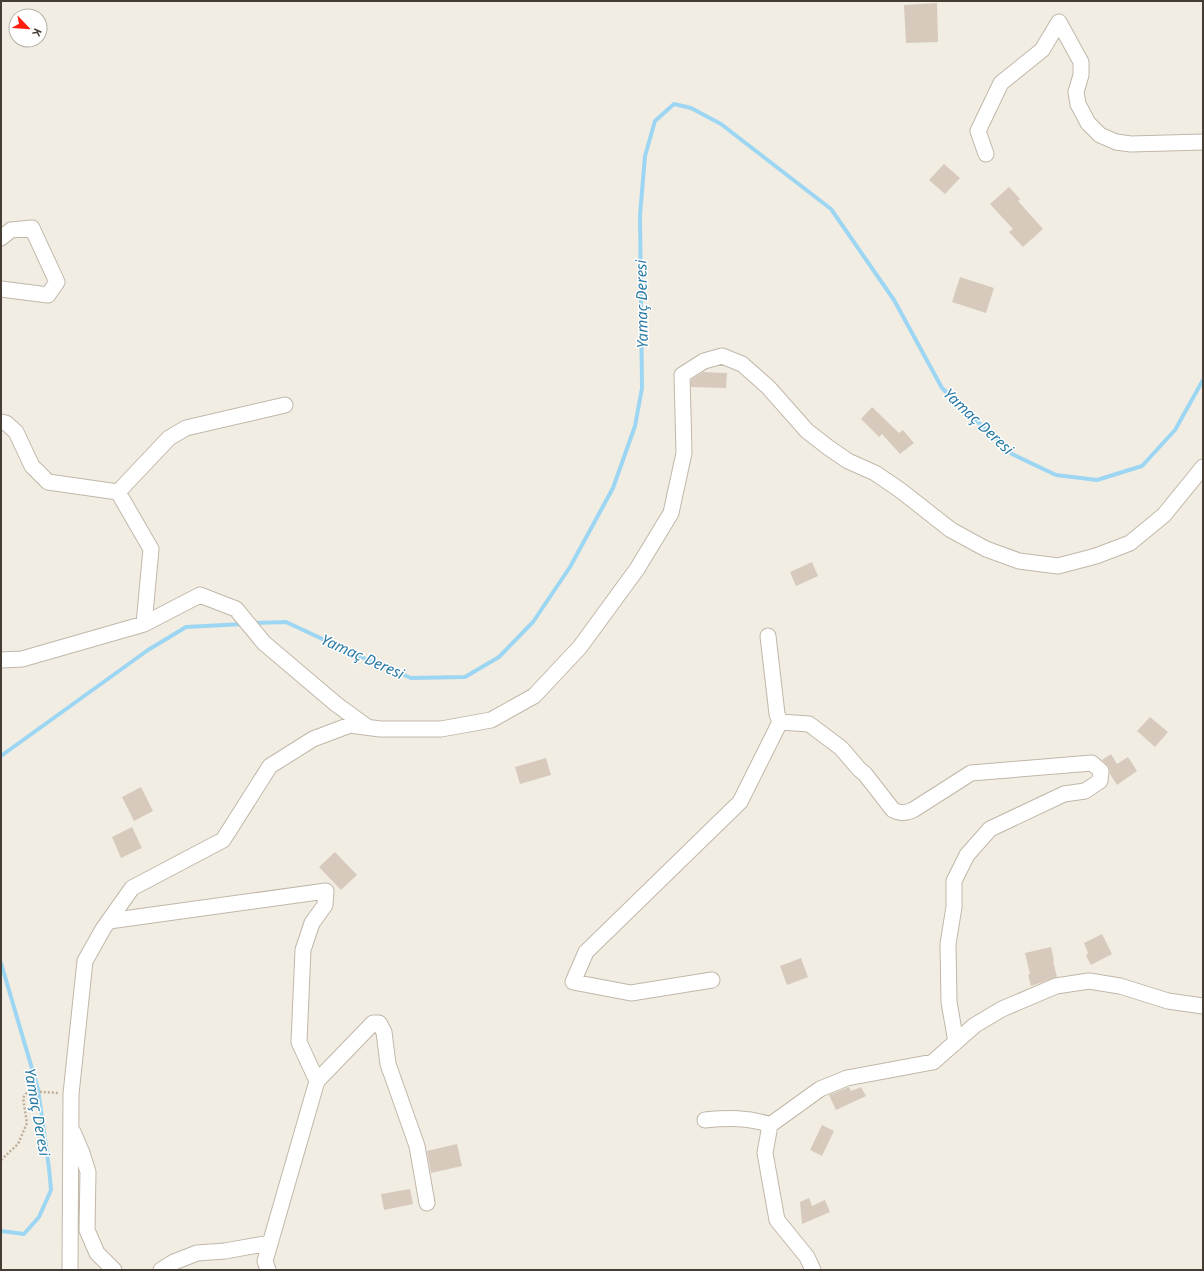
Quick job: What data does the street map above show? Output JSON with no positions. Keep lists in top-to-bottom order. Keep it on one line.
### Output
{"water":["Yamaç Deresi"],"north":"bottom right"}
